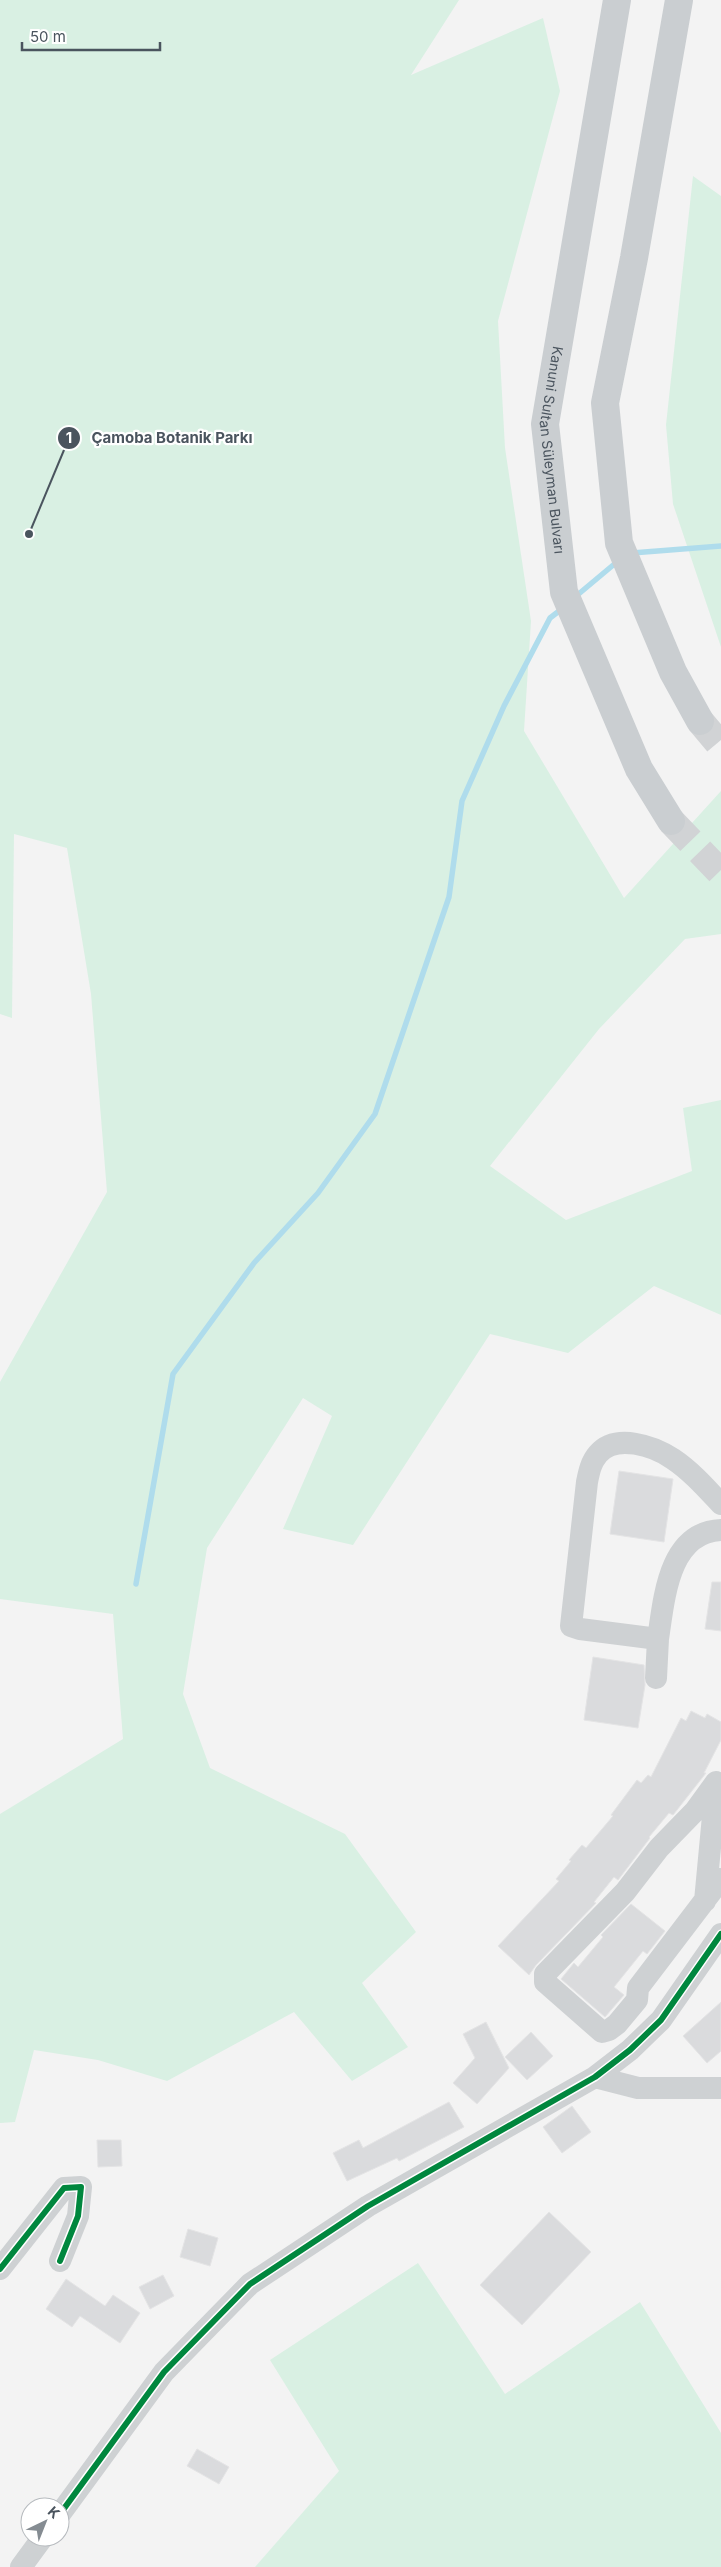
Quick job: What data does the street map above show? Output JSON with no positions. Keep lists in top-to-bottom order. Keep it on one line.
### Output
{"streets":{"main road":["Kanuni Sultan Süleyman Bulvarı"]},"places":["Çamoba Botanik Parkı"],"scale_bar":"50 m","north":"top right"}
